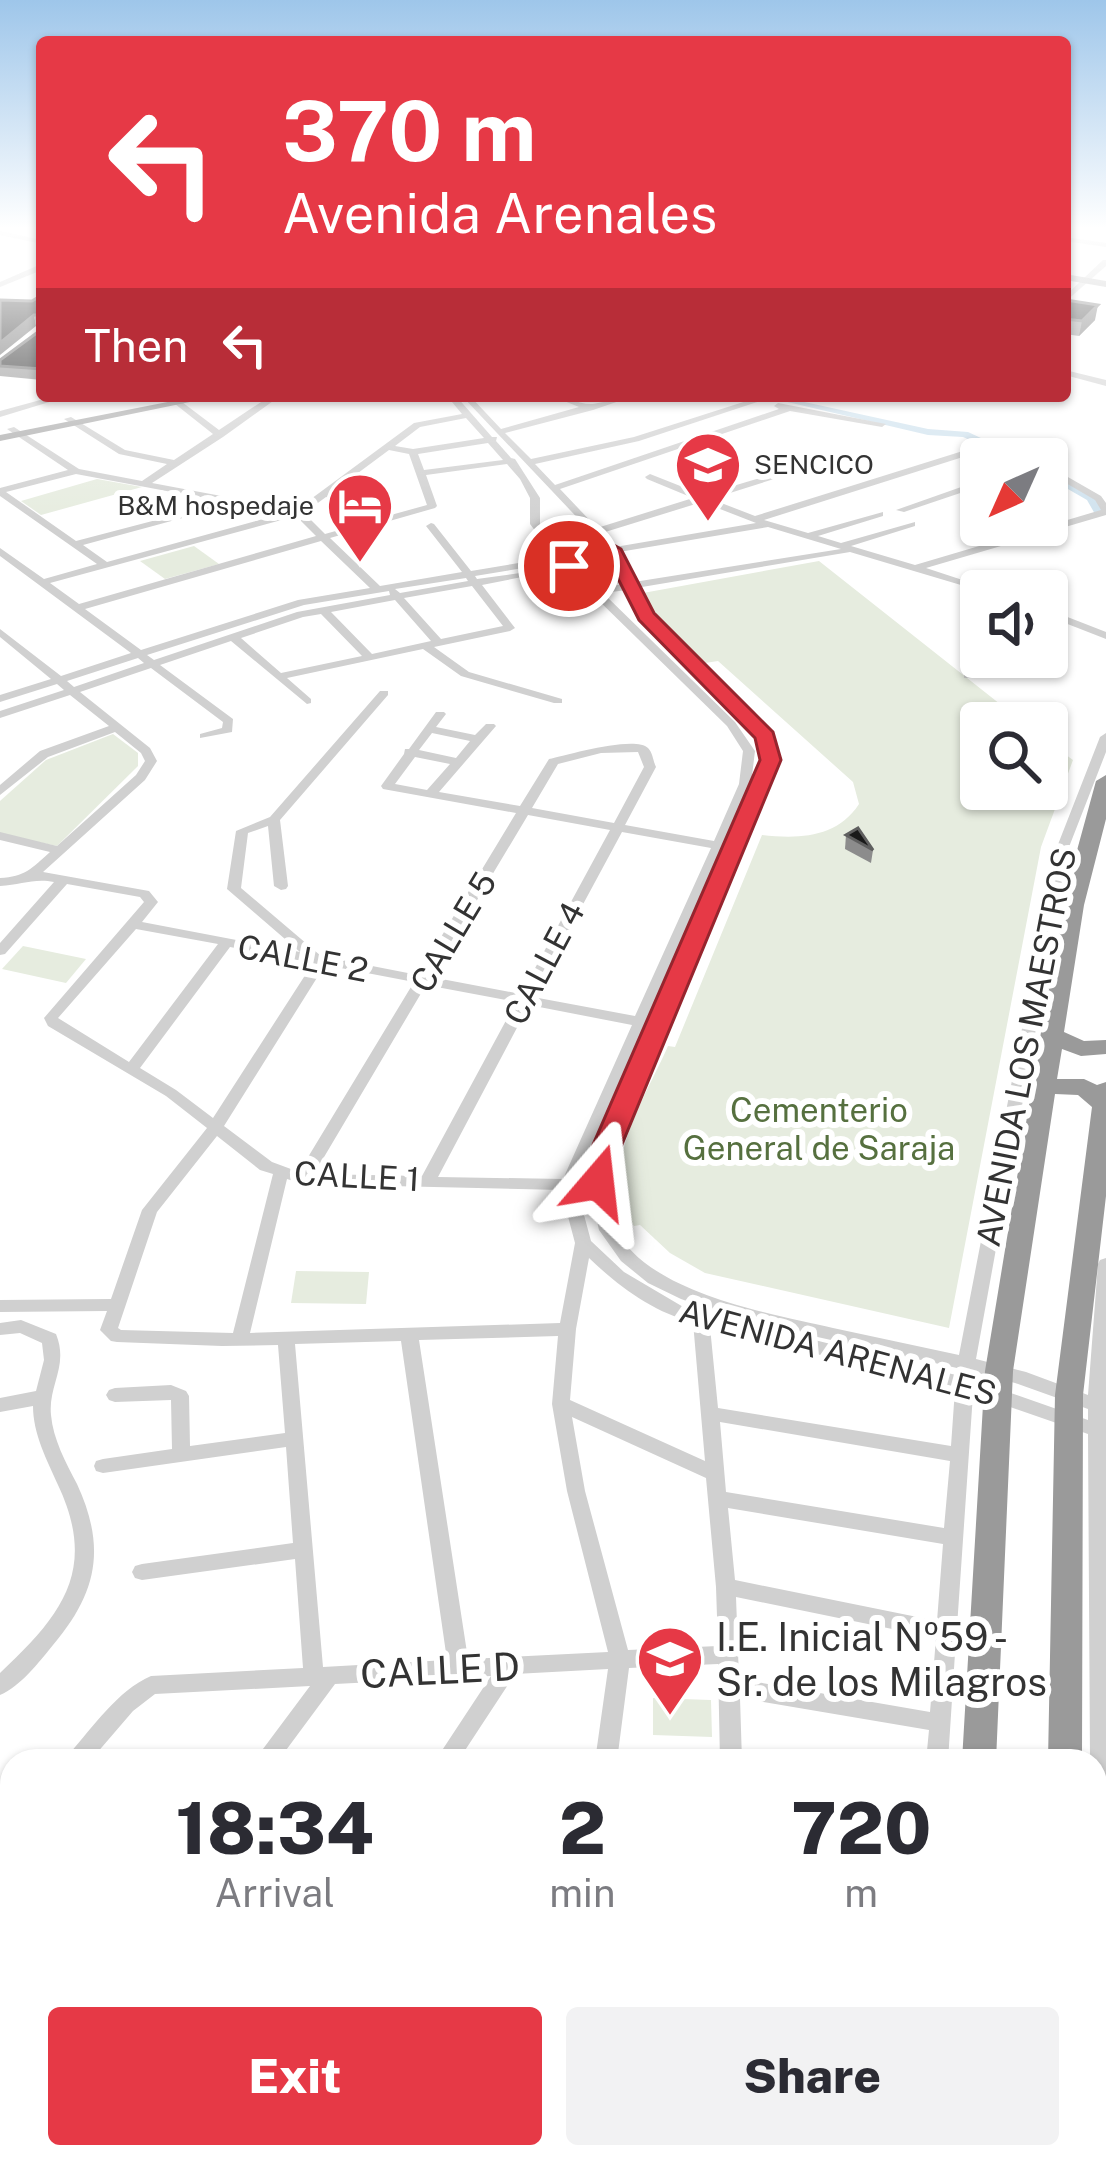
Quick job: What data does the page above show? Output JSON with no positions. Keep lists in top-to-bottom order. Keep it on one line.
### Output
{"streets":{"street":["CALLE 5","CALLE 2","CALLE 4","AVENIDA LOS MAESTROS","CALLE 1","AVENIDA ARENALES","CALLE D"]},"crossings":[["CALLE 5","CALLE 2"],["CALLE 5","CALLE 4"],["CALLE 5","CALLE 1"],["CALLE 2","CALLE 4"],["CALLE 2","CALLE 1"],["CALLE 2","AVENIDA ARENALES"],["CALLE 4","CALLE 1"],["AVENIDA LOS MAESTROS","AVENIDA ARENALES"],["CALLE 1","AVENIDA ARENALES"]],"parks":["Cementerio General de Saraja"],"places":{"school or university":["SENCICO","I.E. Inicial Nº59 - Sr. de los Milagros"],"hotel":["B&M hospedaje"]},"north":"bottom left","page":{"turn":["370 m","Avenida Arenales"],"then":"Then","eta":["18:34","Arrival","2","min","720","m"],"buttons":["Exit","Share"]}}
